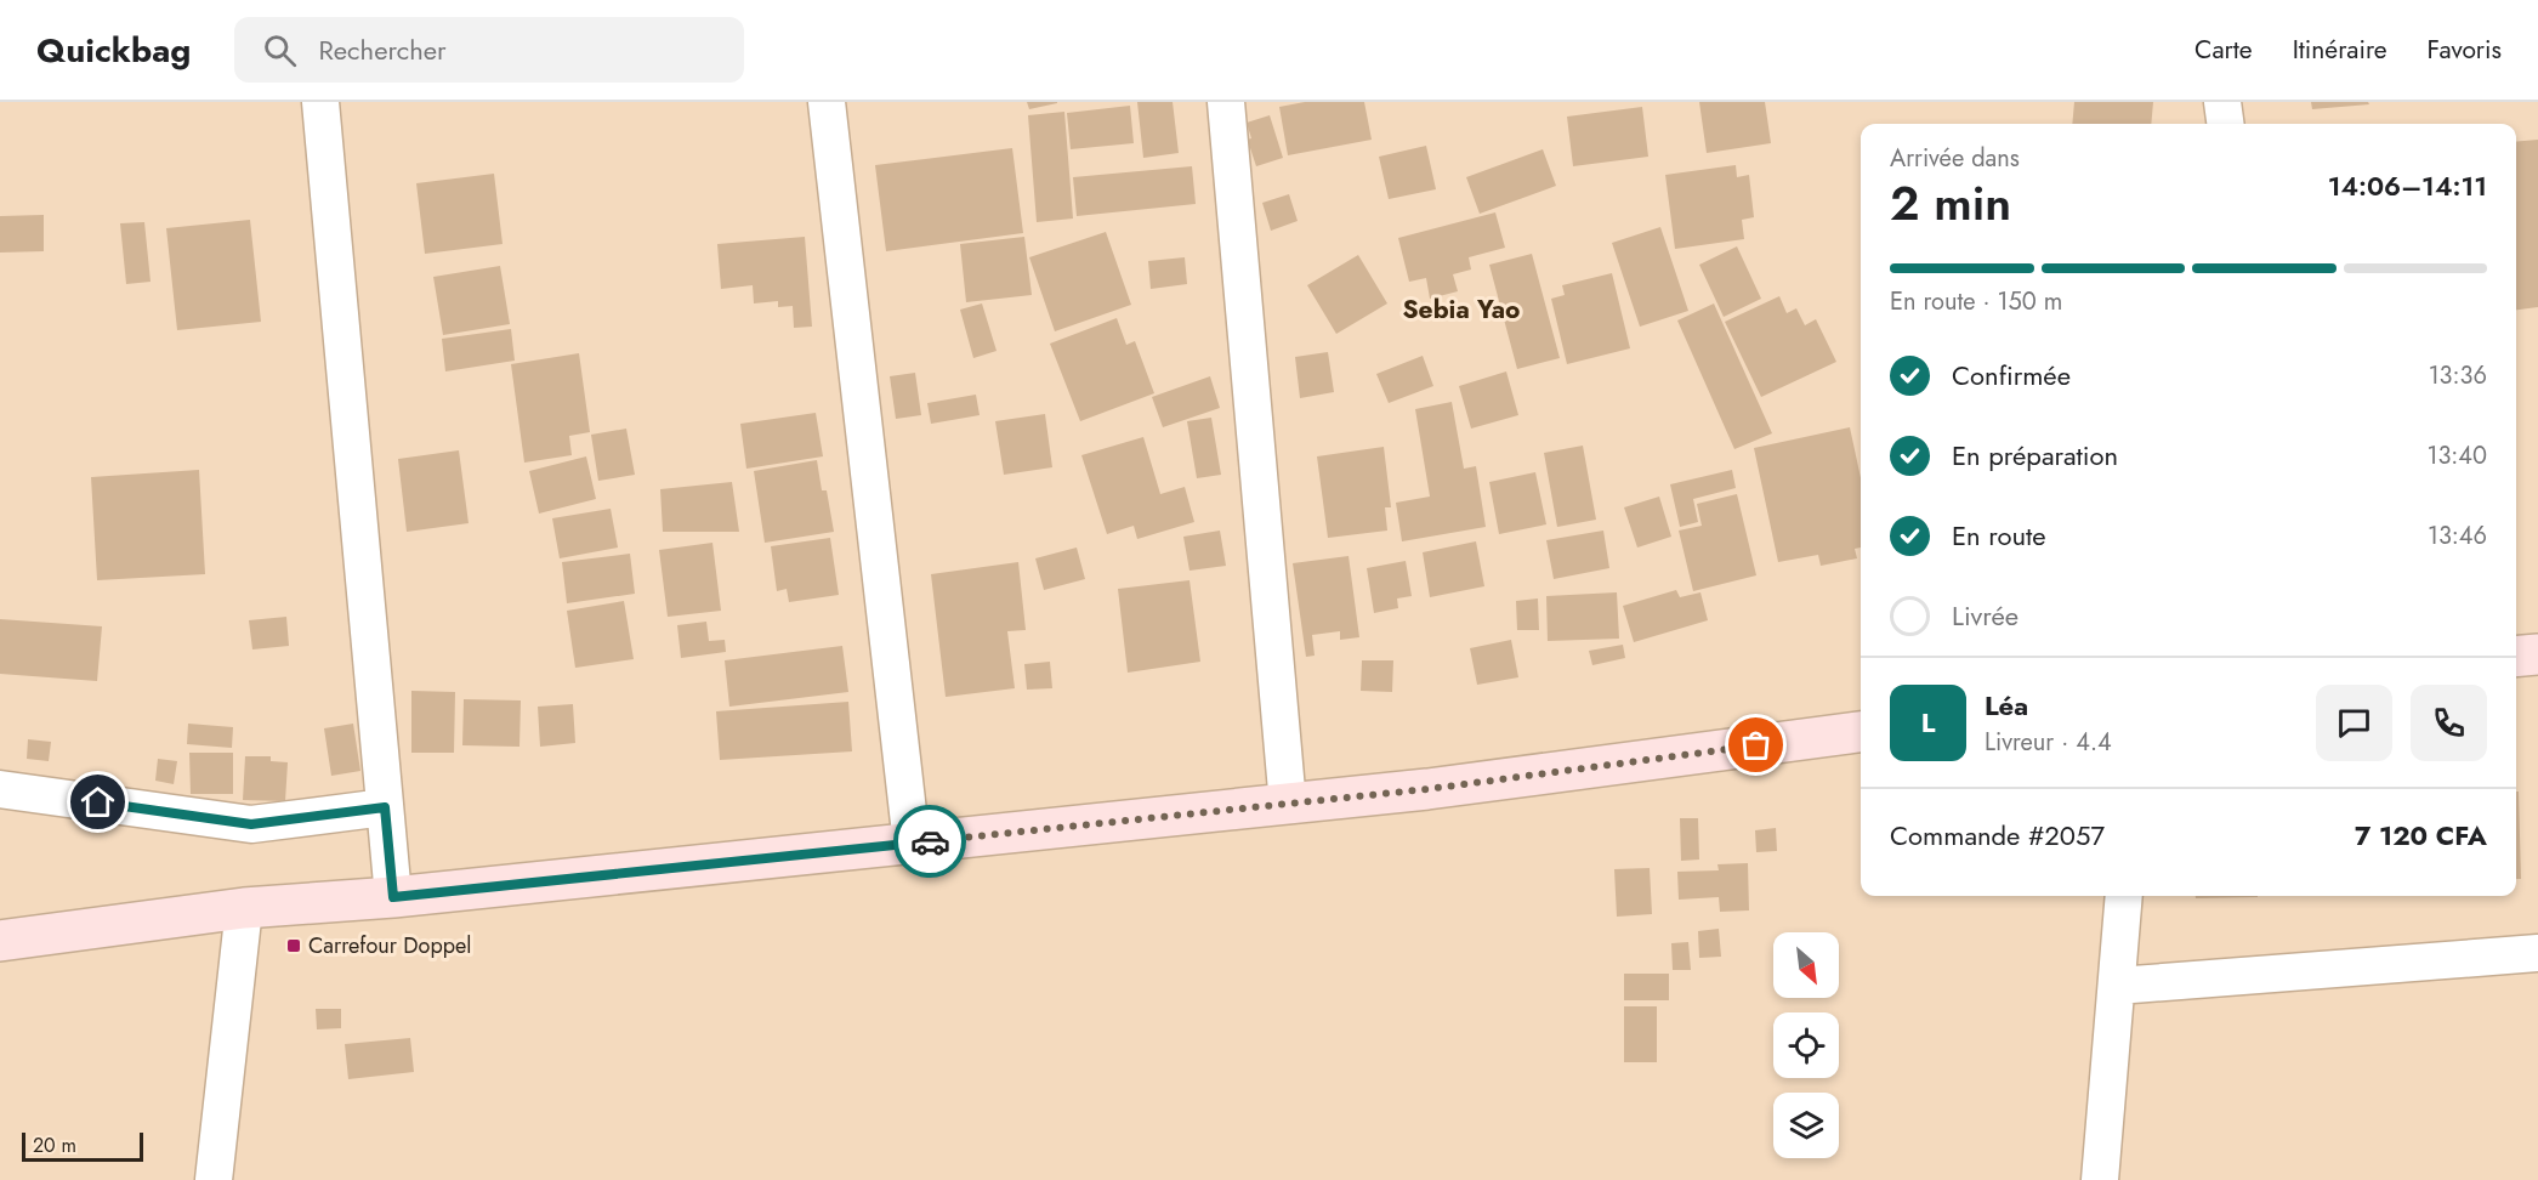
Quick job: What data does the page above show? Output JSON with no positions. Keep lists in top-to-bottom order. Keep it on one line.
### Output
{"districts":["Sebia Yao"],"places":{"transit":["Carrefour Doppel"]},"scale_bar":"20 m","north":"bottom right","page":{"header":"Quickbag","search":"Rechercher","nav":["Carte","Itinéraire","Favoris"],"heading":["2 min","Arrivée dans","14:06–14:11"],"panel":["Léa","Livreur · 4.4","Commande #2057","7 120 CFA"],"bar":"En route · 150 m","list":[["Confirmée","13:36"],["En préparation","13:40"],["En route","13:46"],"Livrée"],"round":"L","scale":"20 m"}}
